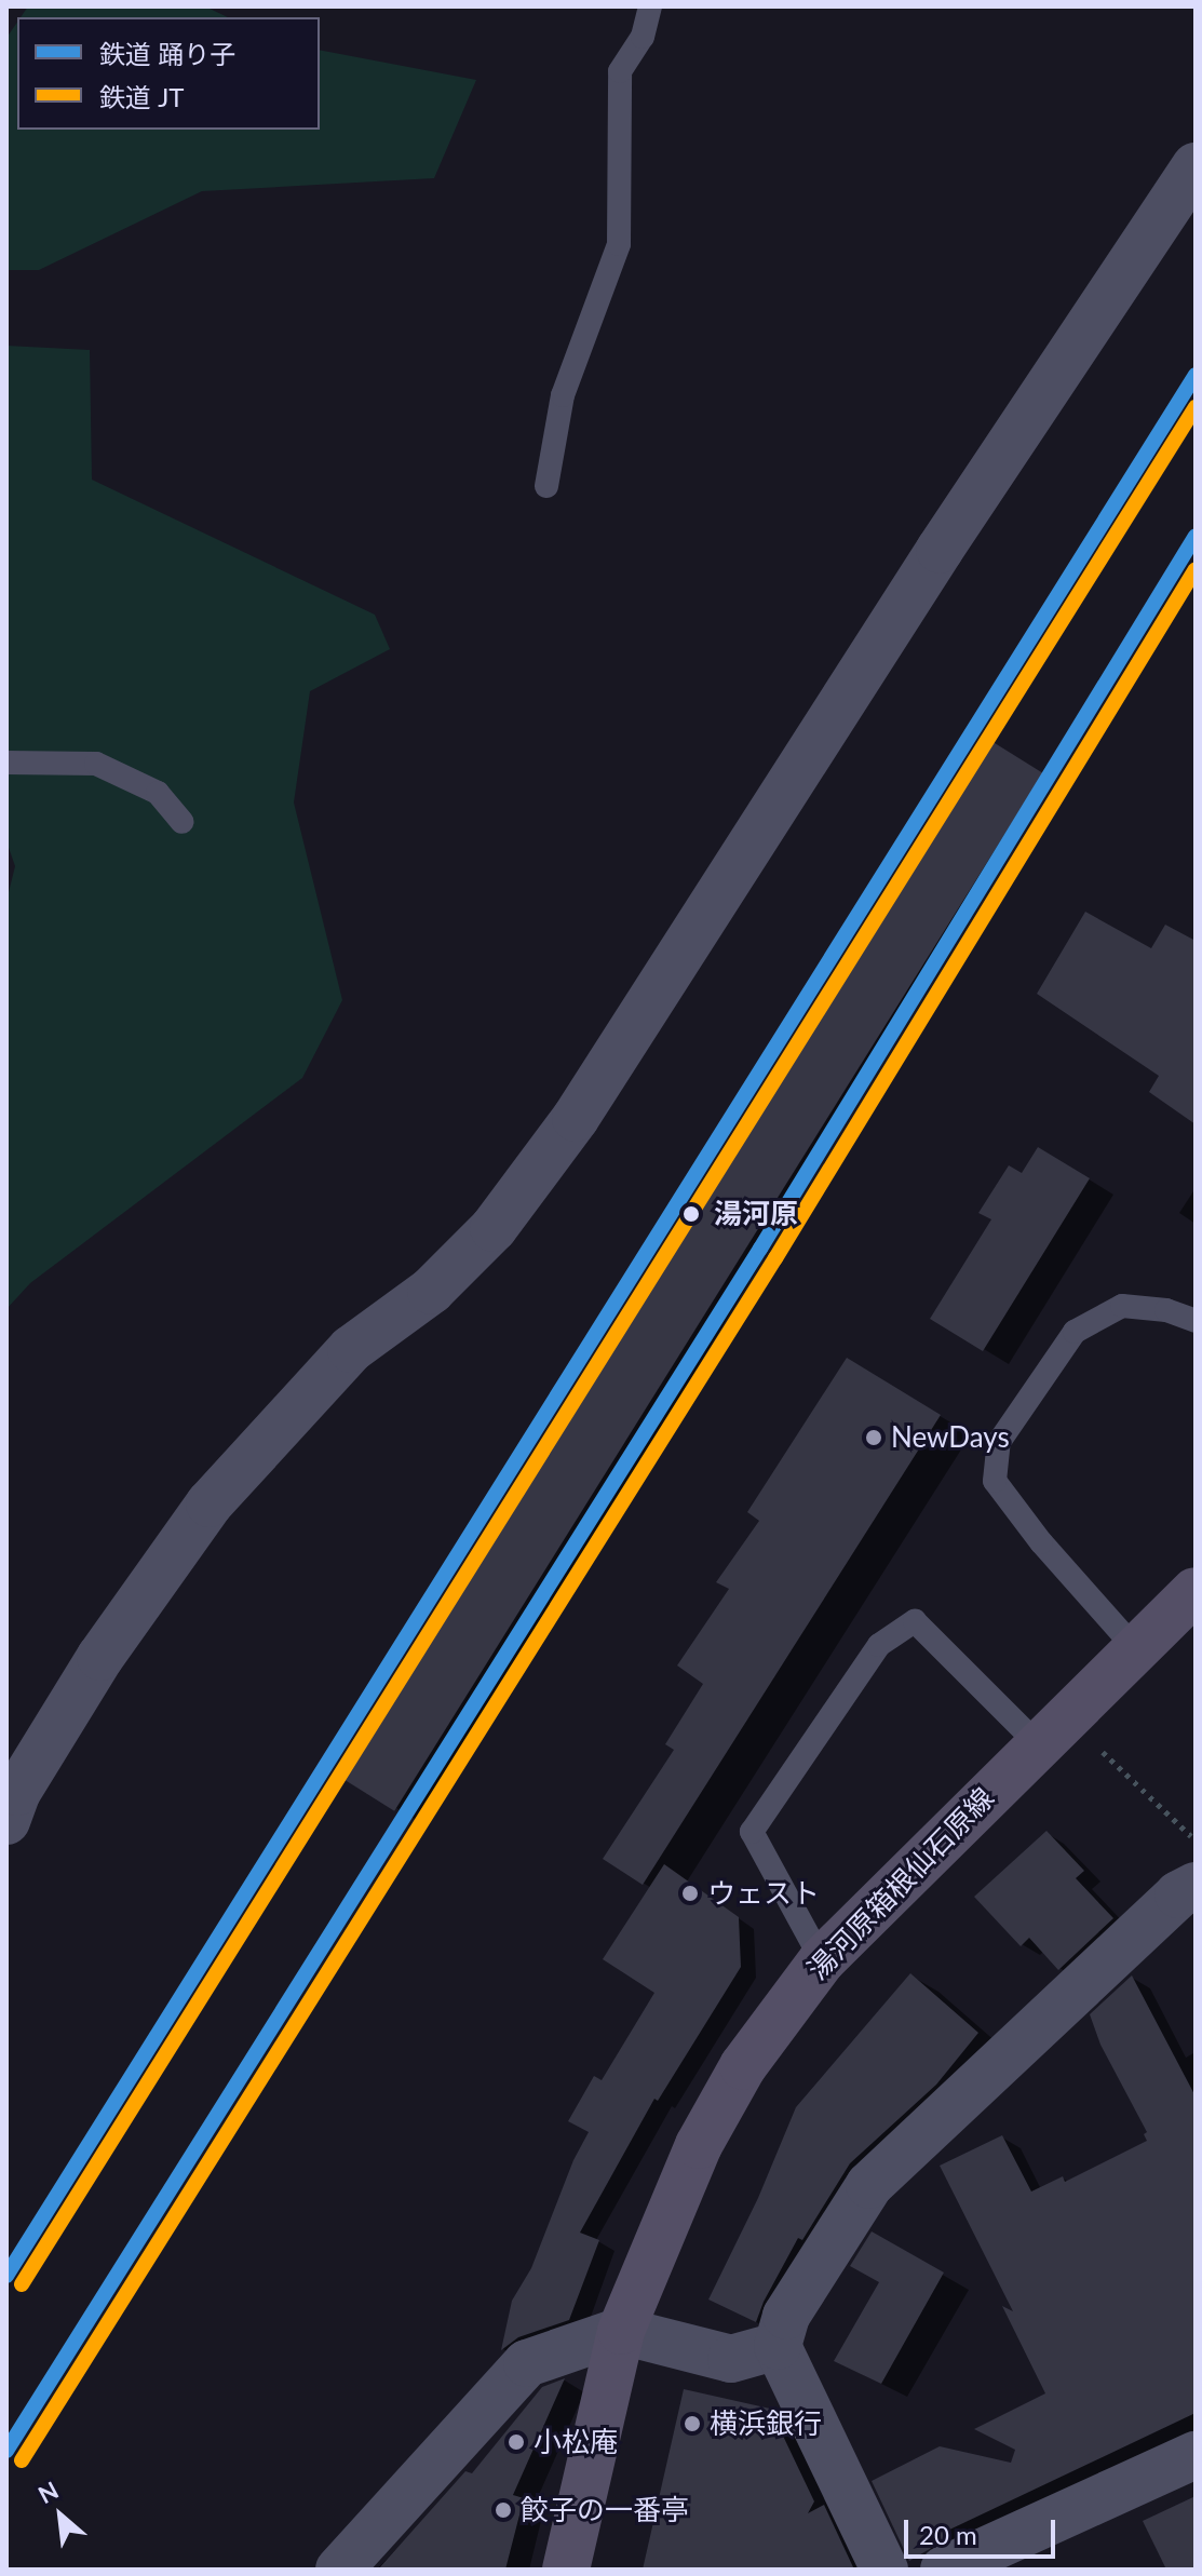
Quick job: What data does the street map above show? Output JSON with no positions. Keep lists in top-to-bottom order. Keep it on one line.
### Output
{"streets":{"main road":["湯河原箱根仙石原線"]},"places":["湯河原","NewDays","ウェスト","横浜銀行","小松庵","餃子の一番亭"],"lines":["rail line 踊り子","rail line JT"],"legend":["鉄道 踊り子","鉄道 JT"],"scale_bar":"20 m","north":"top left"}
